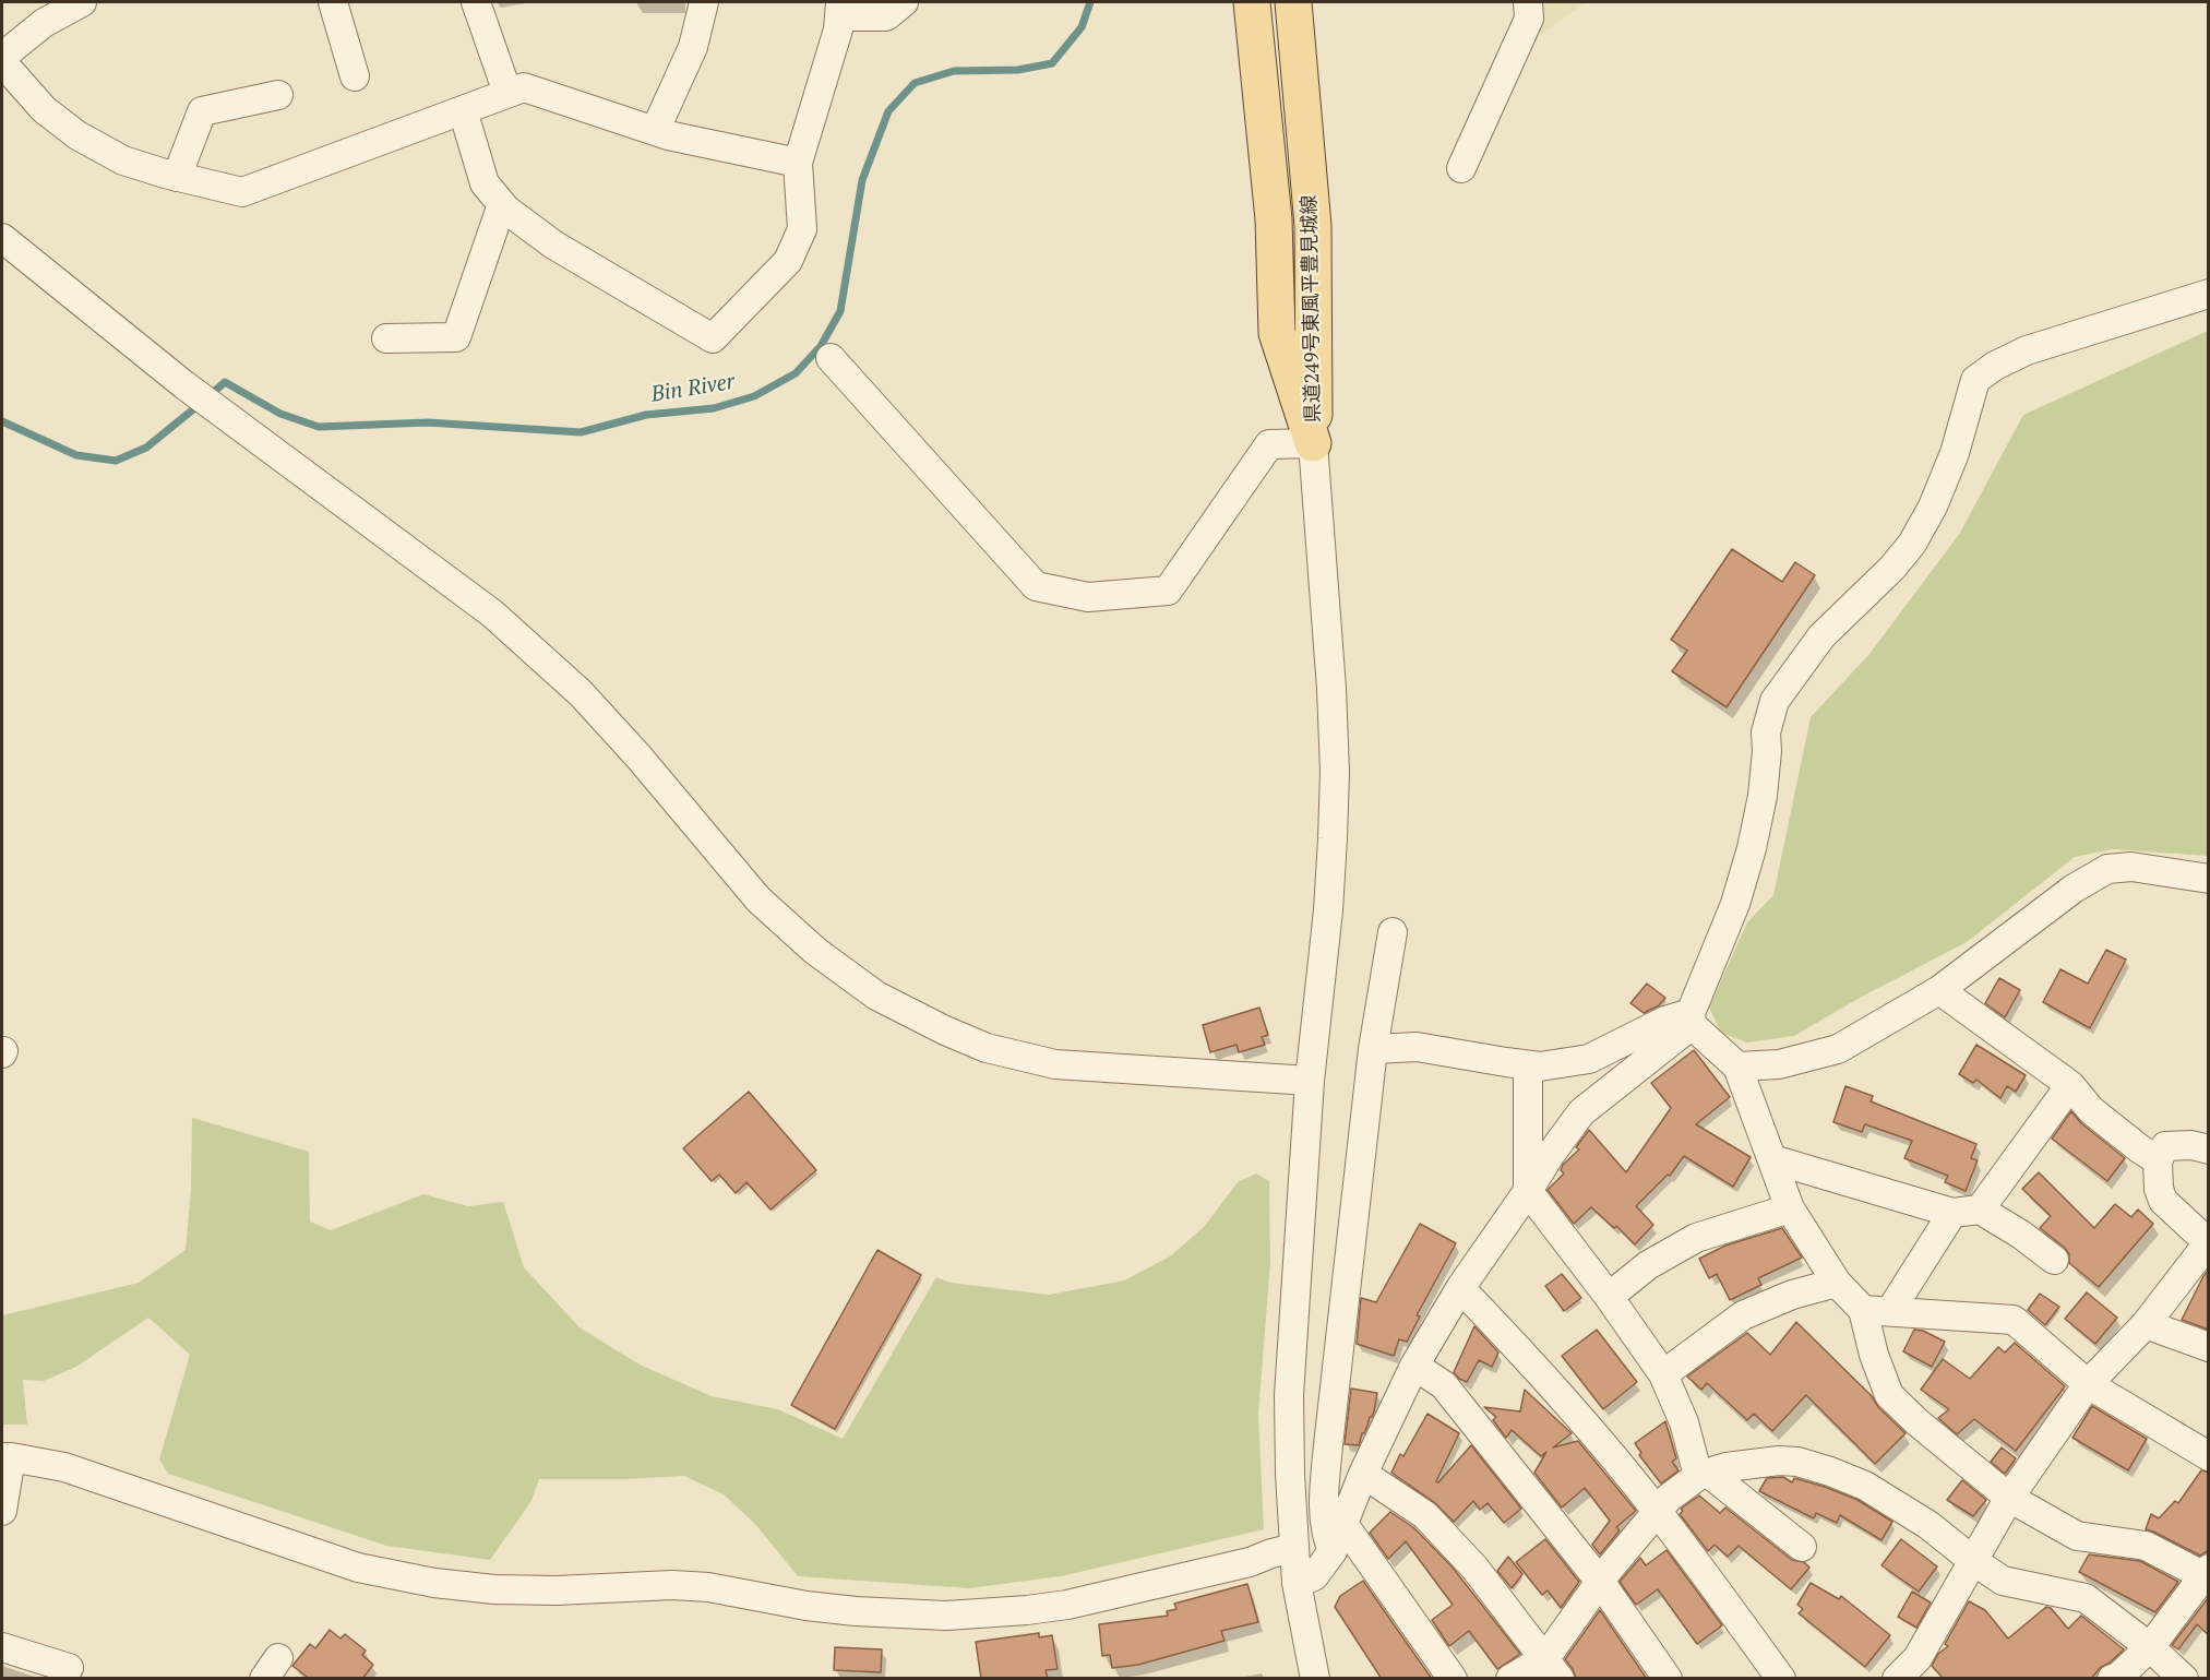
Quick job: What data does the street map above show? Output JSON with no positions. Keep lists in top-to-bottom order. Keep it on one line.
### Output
{"streets":{"main road":["県道249号東風平豊見城線"]},"water":["Bin River"]}
